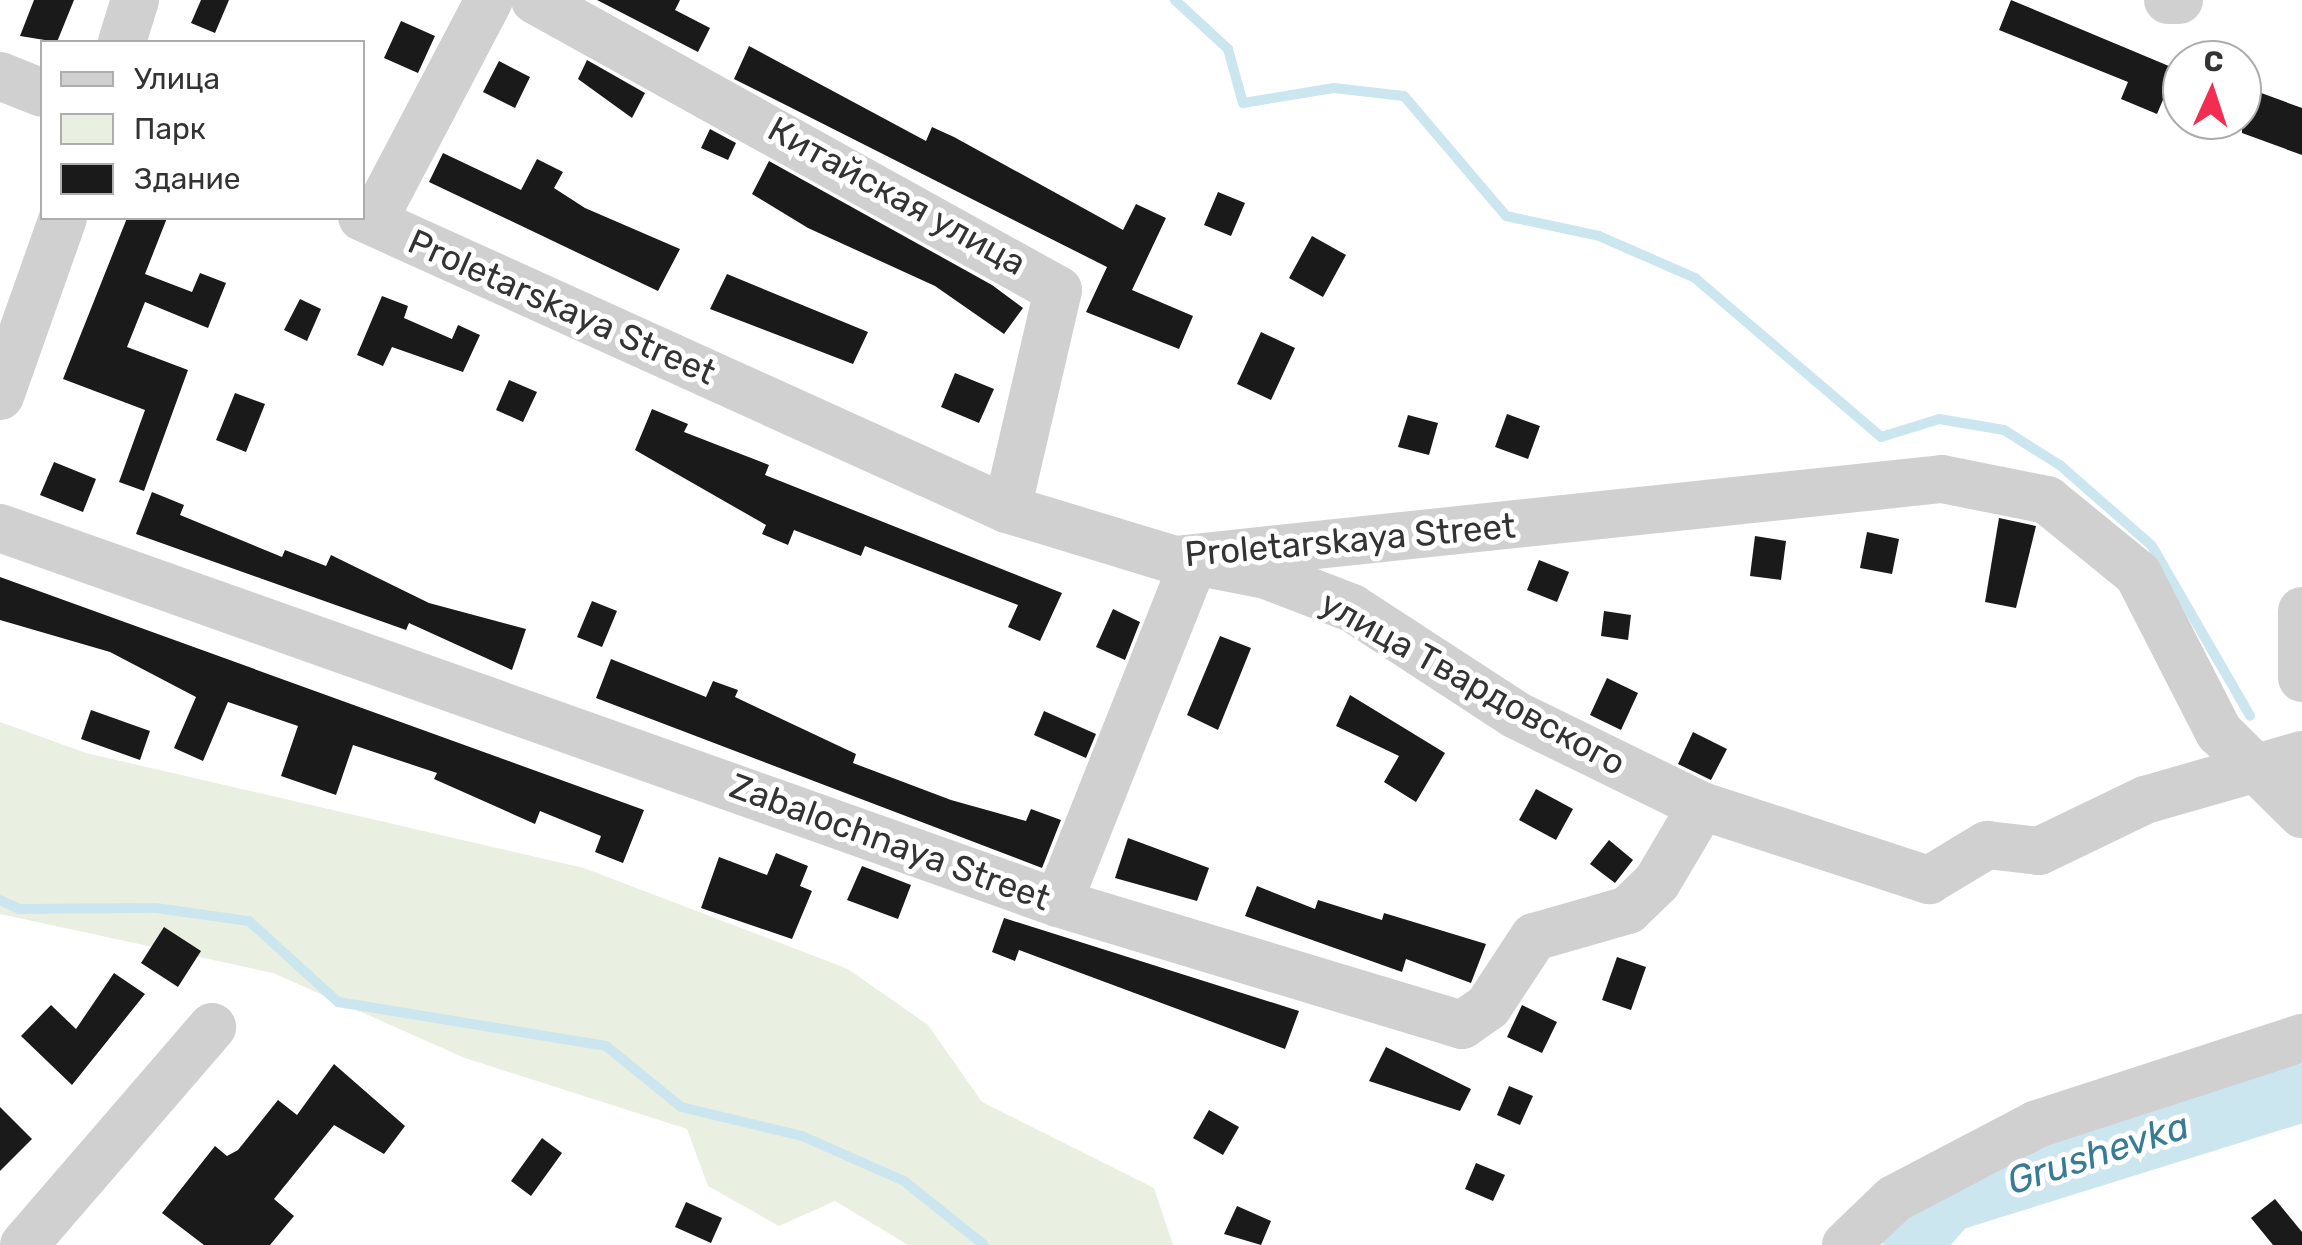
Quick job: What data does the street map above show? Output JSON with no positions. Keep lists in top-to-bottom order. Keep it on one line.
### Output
{"streets":{"street":["Китайская улица","Proletarskaya Street","улица Твардовского","Zabalochnaya Street"]},"crossings":[["Китайская улица","Proletarskaya Street"],["Proletarskaya Street","улица Твардовского"],["улица Твардовского","Zabalochnaya Street"]],"water":["Grushevka"],"legend":["Улица","Парк","Здание"],"north":"top"}
